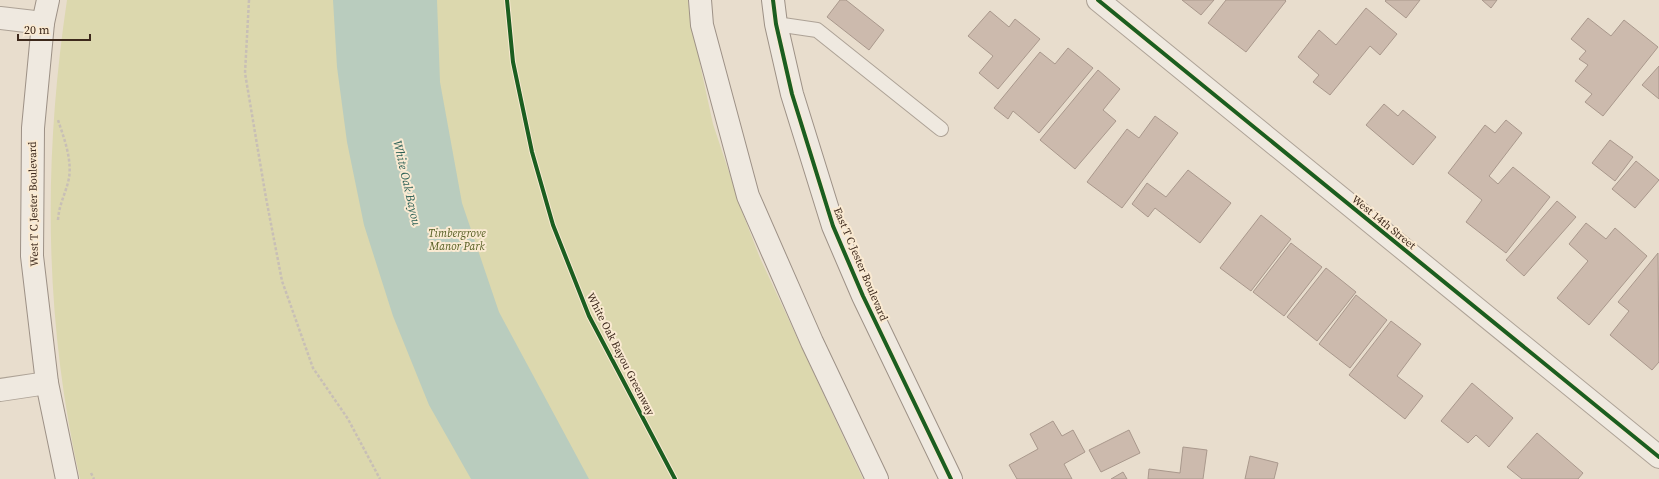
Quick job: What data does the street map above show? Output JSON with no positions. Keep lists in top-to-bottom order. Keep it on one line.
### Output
{"streets":{"street":["West T C Jester Boulevard","West 14th Street","East T C Jester Boulevard"],"cycle path":["White Oak Bayou Greenway"]},"water":["White Oak Bayou"],"parks":["Timbergrove Manor Park"],"scale_bar":"20 m"}
